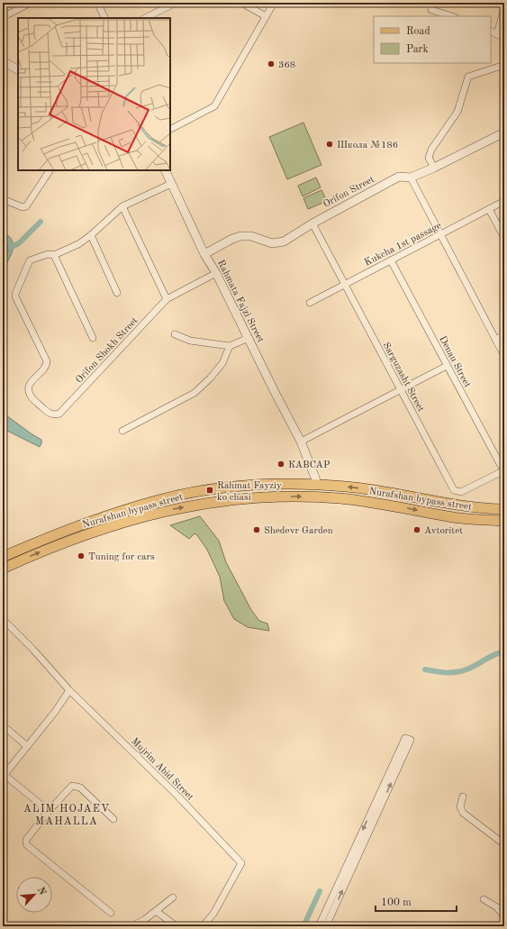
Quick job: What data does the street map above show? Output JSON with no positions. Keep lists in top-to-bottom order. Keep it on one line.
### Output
{"streets":{"main road":["Nurafshan bypass street"],"street":["Orifon Street","Kukcha 1st passage","Rahmata Fajzi Street","Orifon Shokh Street","Denau Street","Sarguzasht Street","Mujrim Abid Street"]},"crossings":[["Orifon Street","Rahmata Fajzi Street"],["Orifon Street","Sarguzasht Street"],["Kukcha 1st passage","Denau Street"],["Kukcha 1st passage","Sarguzasht Street"],["Rahmata Fajzi Street","Orifon Shokh Street"],["Rahmata Fajzi Street","Nurafshan bypass street"],["Denau Street","Sarguzasht Street"]],"districts":["ALIM HOJAEV MAHALLA"],"places":{"other":["368","Школа №186","КАВСАР","Shedevr Garden","Avtoritet","Tuning for cars"],"transit":["Rahmat Fayziy ko'chasi"]},"legend":["Road","Park"],"scale_bar":"100 m","north":"top right"}
